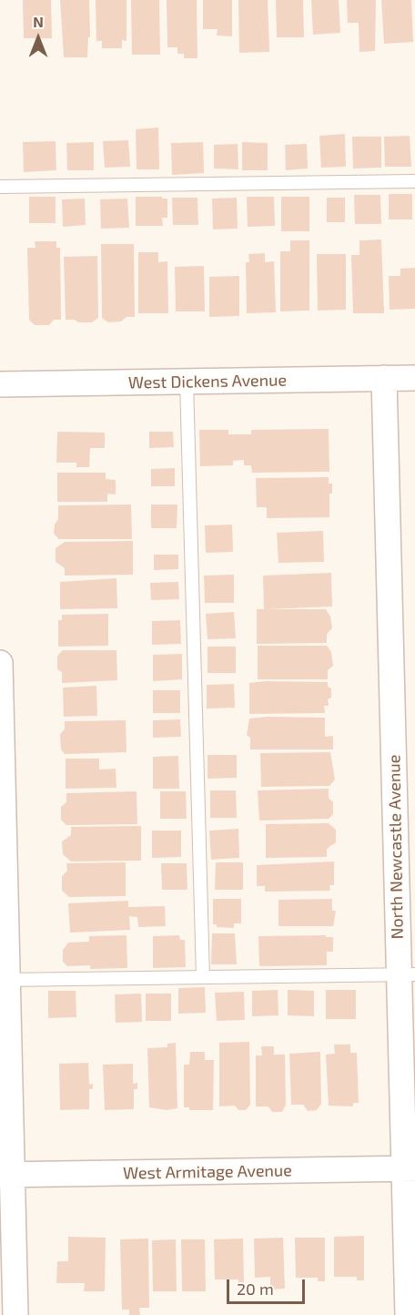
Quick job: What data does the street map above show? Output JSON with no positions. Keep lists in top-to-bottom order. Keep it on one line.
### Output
{"streets":{"street":["West Dickens Avenue","North Newcastle Avenue","West Armitage Avenue"]},"crossings":[["West Dickens Avenue","North Newcastle Avenue"],["North Newcastle Avenue","West Armitage Avenue"]],"scale_bar":"20 m","north":"top"}
